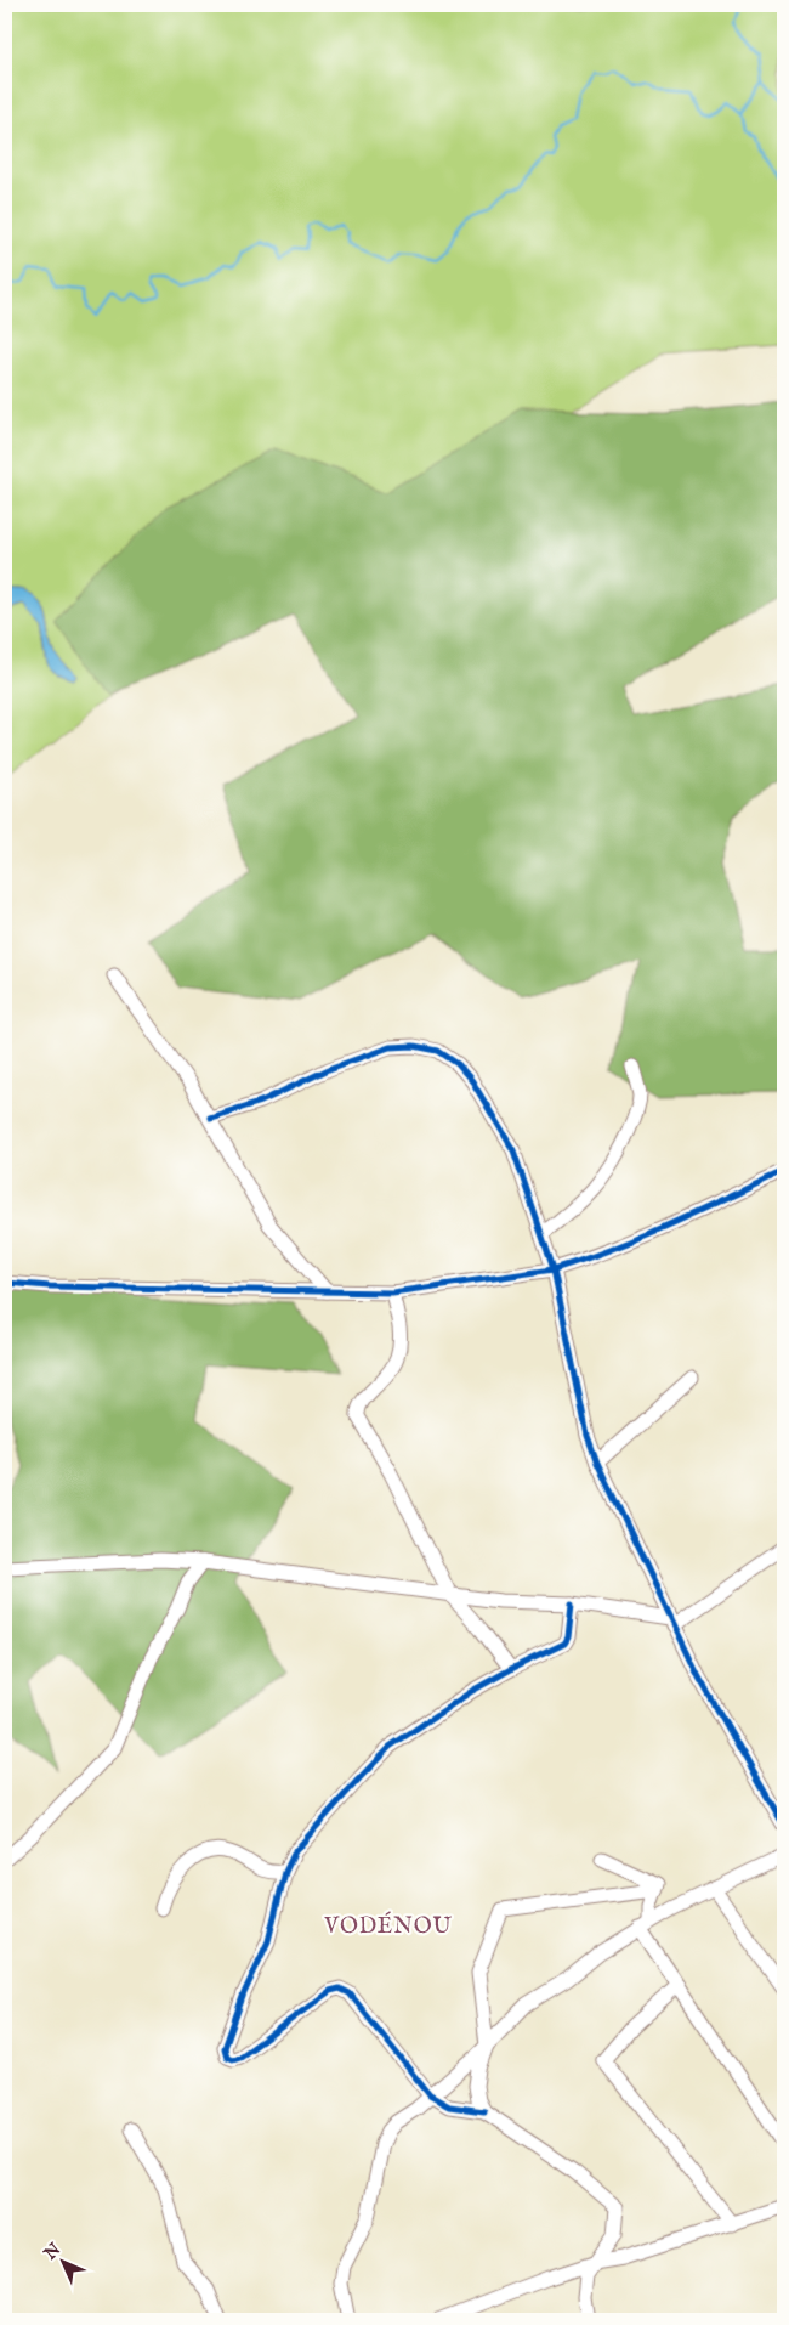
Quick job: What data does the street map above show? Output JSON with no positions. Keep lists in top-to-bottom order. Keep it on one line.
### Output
{"districts":["VODÉNOU"],"north":"top left"}
